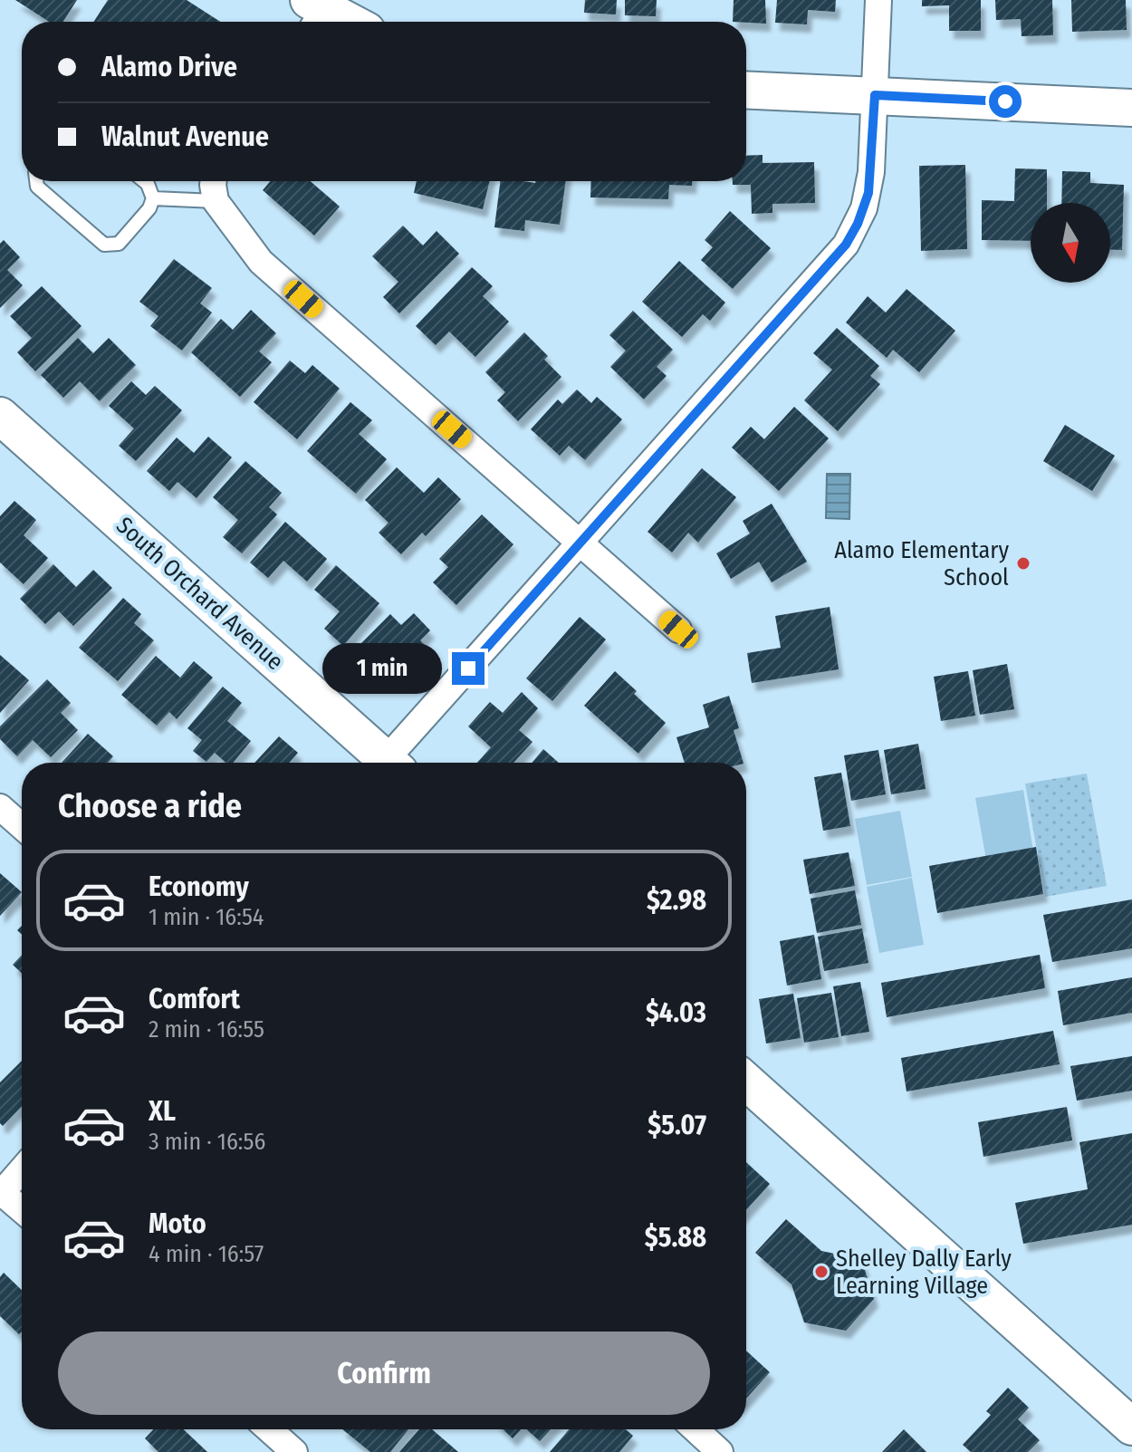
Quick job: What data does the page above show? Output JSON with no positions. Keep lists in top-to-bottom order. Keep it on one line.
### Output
{"streets":{"street":["South Orchard Avenue"]},"places":["Alamo Elementary School","Shelley Dally Early Learning Village"],"north":"bottom","page":{"banner":["Alamo Drive","Walnut Avenue"],"bubble":"1 min","heading":"Choose a ride","list":[{"name":"Economy","note":"1 min · 16:54","value":"$2.98"},{"name":"Comfort","note":"2 min · 16:55","value":"$4.03"},{"name":"XL","note":"3 min · 16:56","value":"$5.07"},{"name":"Moto","note":"4 min · 16:57","value":"$5.88"}],"buttons":"Confirm"}}
